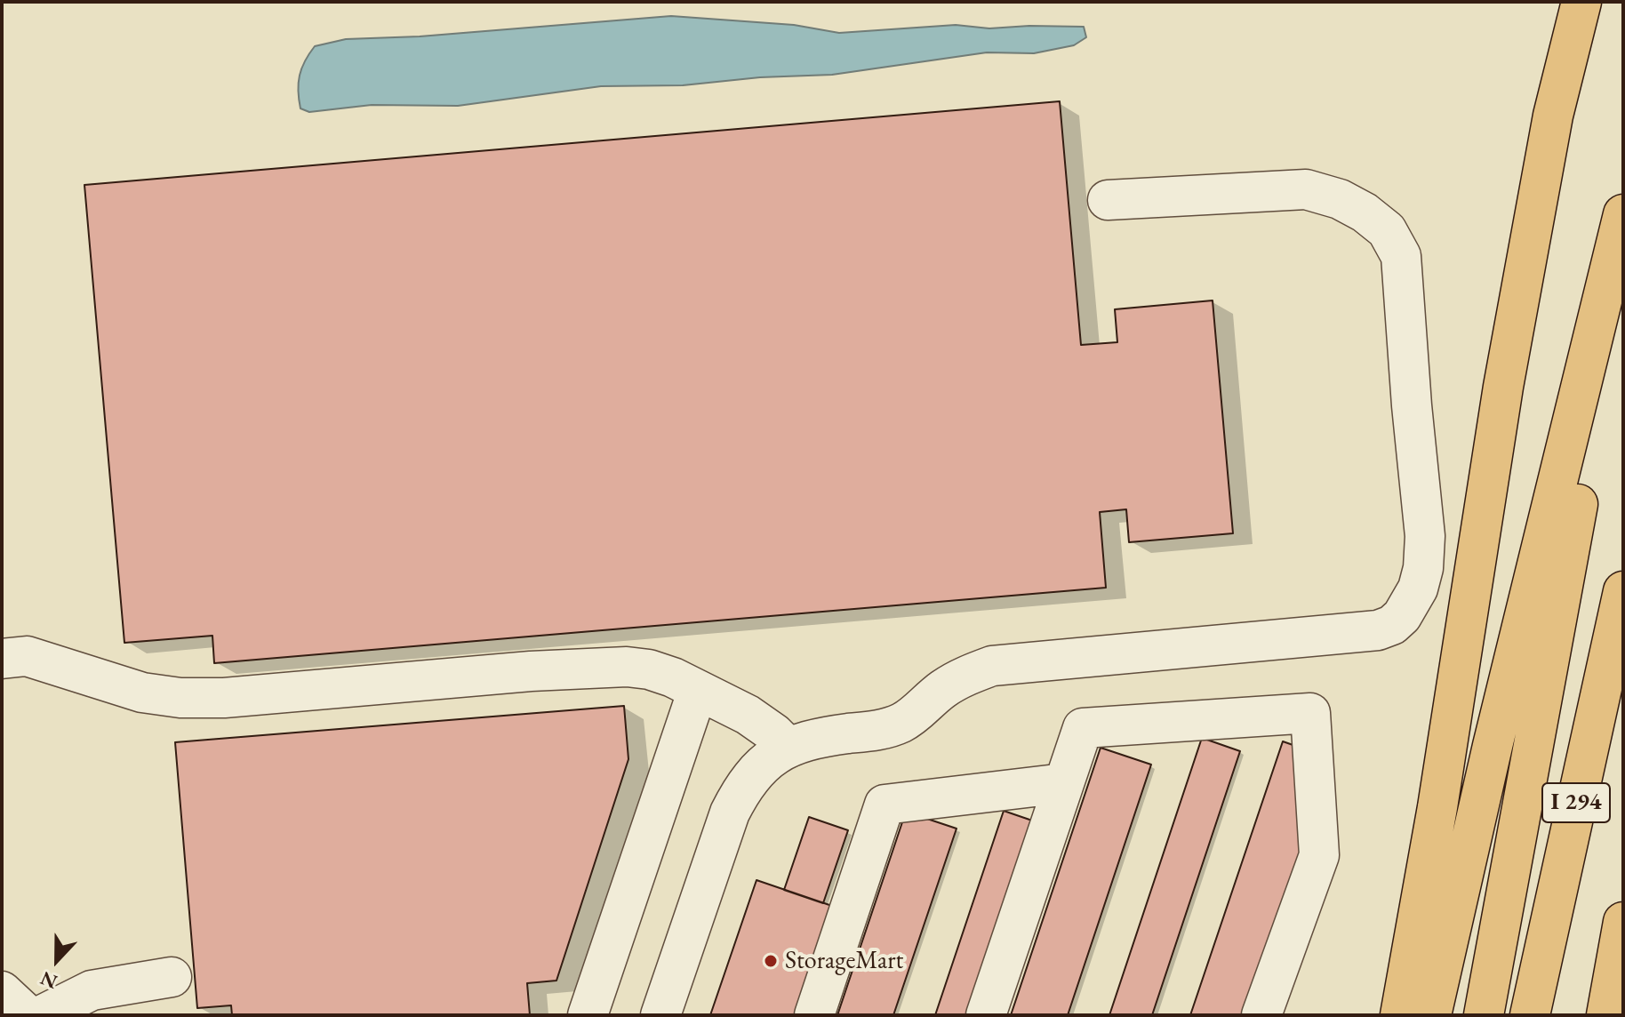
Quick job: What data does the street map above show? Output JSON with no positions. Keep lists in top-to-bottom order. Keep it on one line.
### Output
{"streets":{"highway":["I 294"]},"places":["StorageMart"],"north":"bottom"}
